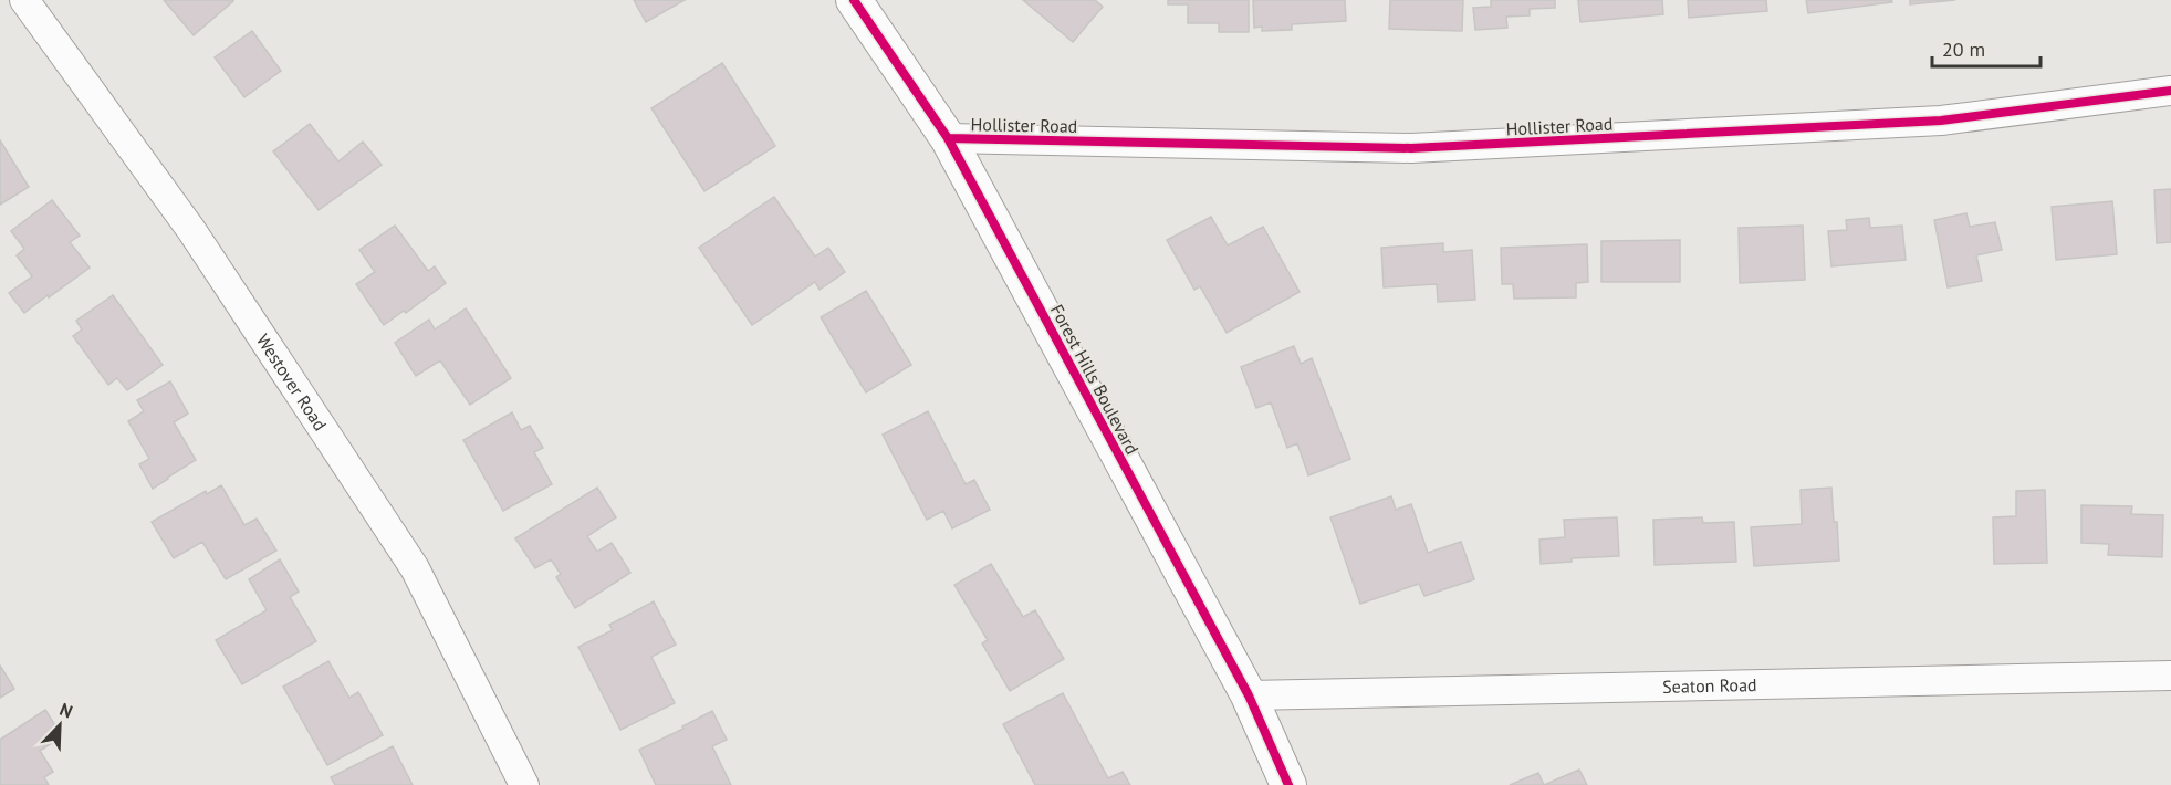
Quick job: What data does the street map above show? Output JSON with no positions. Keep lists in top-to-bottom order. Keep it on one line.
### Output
{"streets":{"street":["Hollister Road","Forest Hills Boulevard","Westover Road","Seaton Road"]},"crossings":[["Hollister Road","Forest Hills Boulevard"],["Forest Hills Boulevard","Seaton Road"]],"scale_bar":"20 m","north":"top right"}
